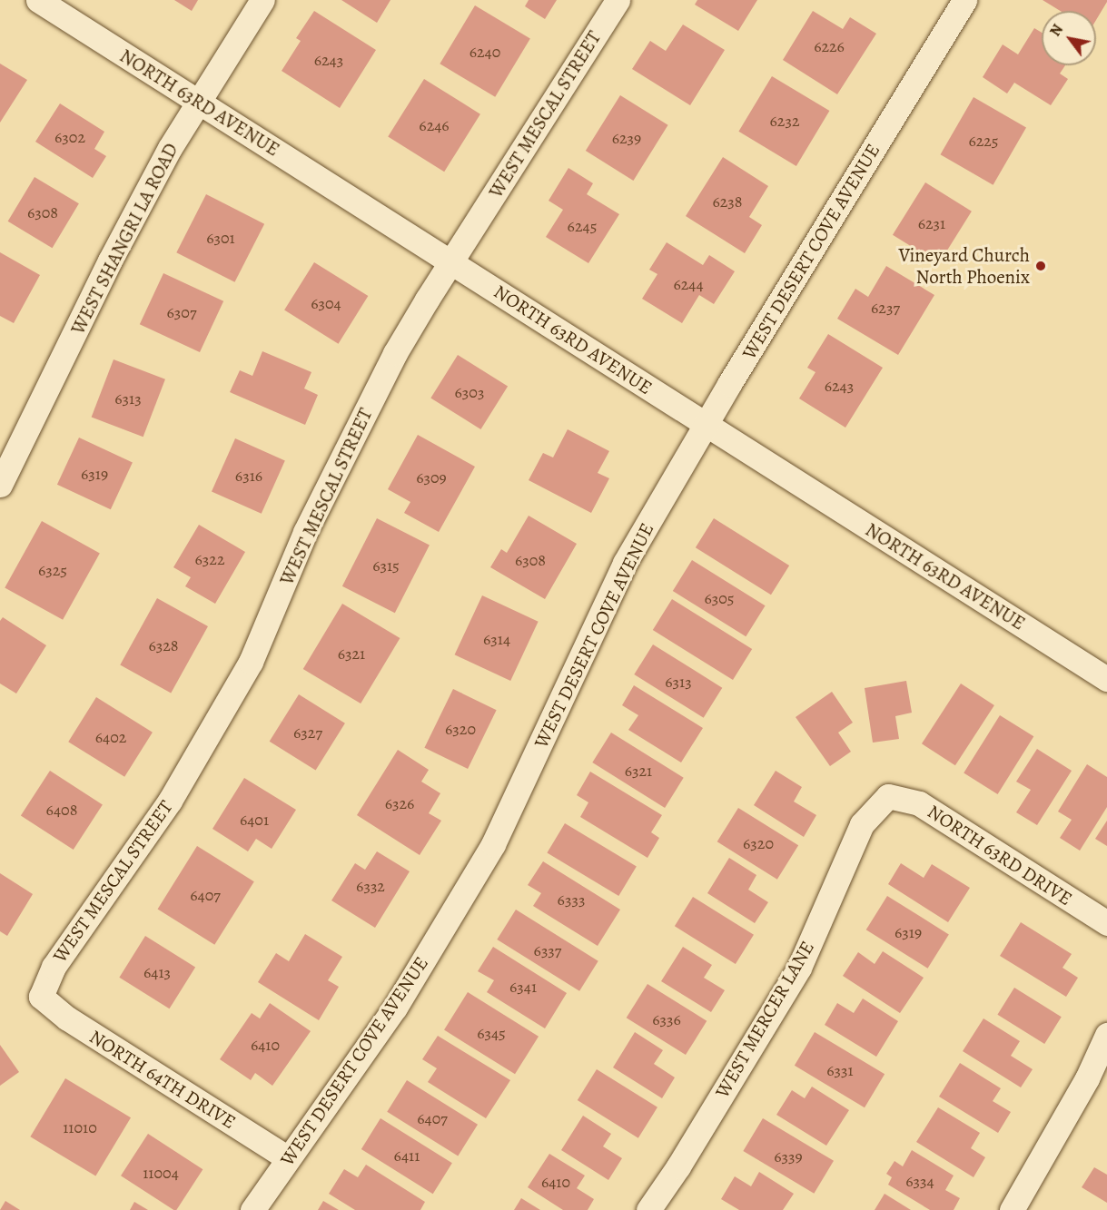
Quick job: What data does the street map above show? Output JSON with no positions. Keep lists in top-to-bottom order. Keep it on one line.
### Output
{"streets":{"street":["NORTH 63RD AVENUE","WEST MESCAL STREET","WEST SHANGRI LA ROAD","WEST DESERT COVE AVENUE","NORTH 63RD DRIVE","WEST MERCER LANE","NORTH 64TH DRIVE"]},"crossings":[["NORTH 63RD AVENUE","WEST MESCAL STREET"],["NORTH 63RD AVENUE","WEST SHANGRI LA ROAD"],["NORTH 63RD AVENUE","WEST DESERT COVE AVENUE"],["WEST MESCAL STREET","NORTH 64TH DRIVE"],["WEST DESERT COVE AVENUE","NORTH 64TH DRIVE"],["NORTH 63RD DRIVE","WEST MERCER LANE"]],"places":["Vineyard Church North Phoenix"],"house_numbers":["6226","6240","6243","6232","6246","6302","6239","6225","6238","6308","6231","6245","6301","6244","6304","6237","6307","6243","6303","6313","6319","6316","6309","6322","6308","6315","6325","6305","6314","6328","6321","6313","6320","6327","6402","6321","6326","6408","6401","6320","6332","6407","6333","6319","6337","6413","6341","6336","6345","6410","6331","6407","11010","6411","6339","11004","6334","6410"],"north":"top left"}
